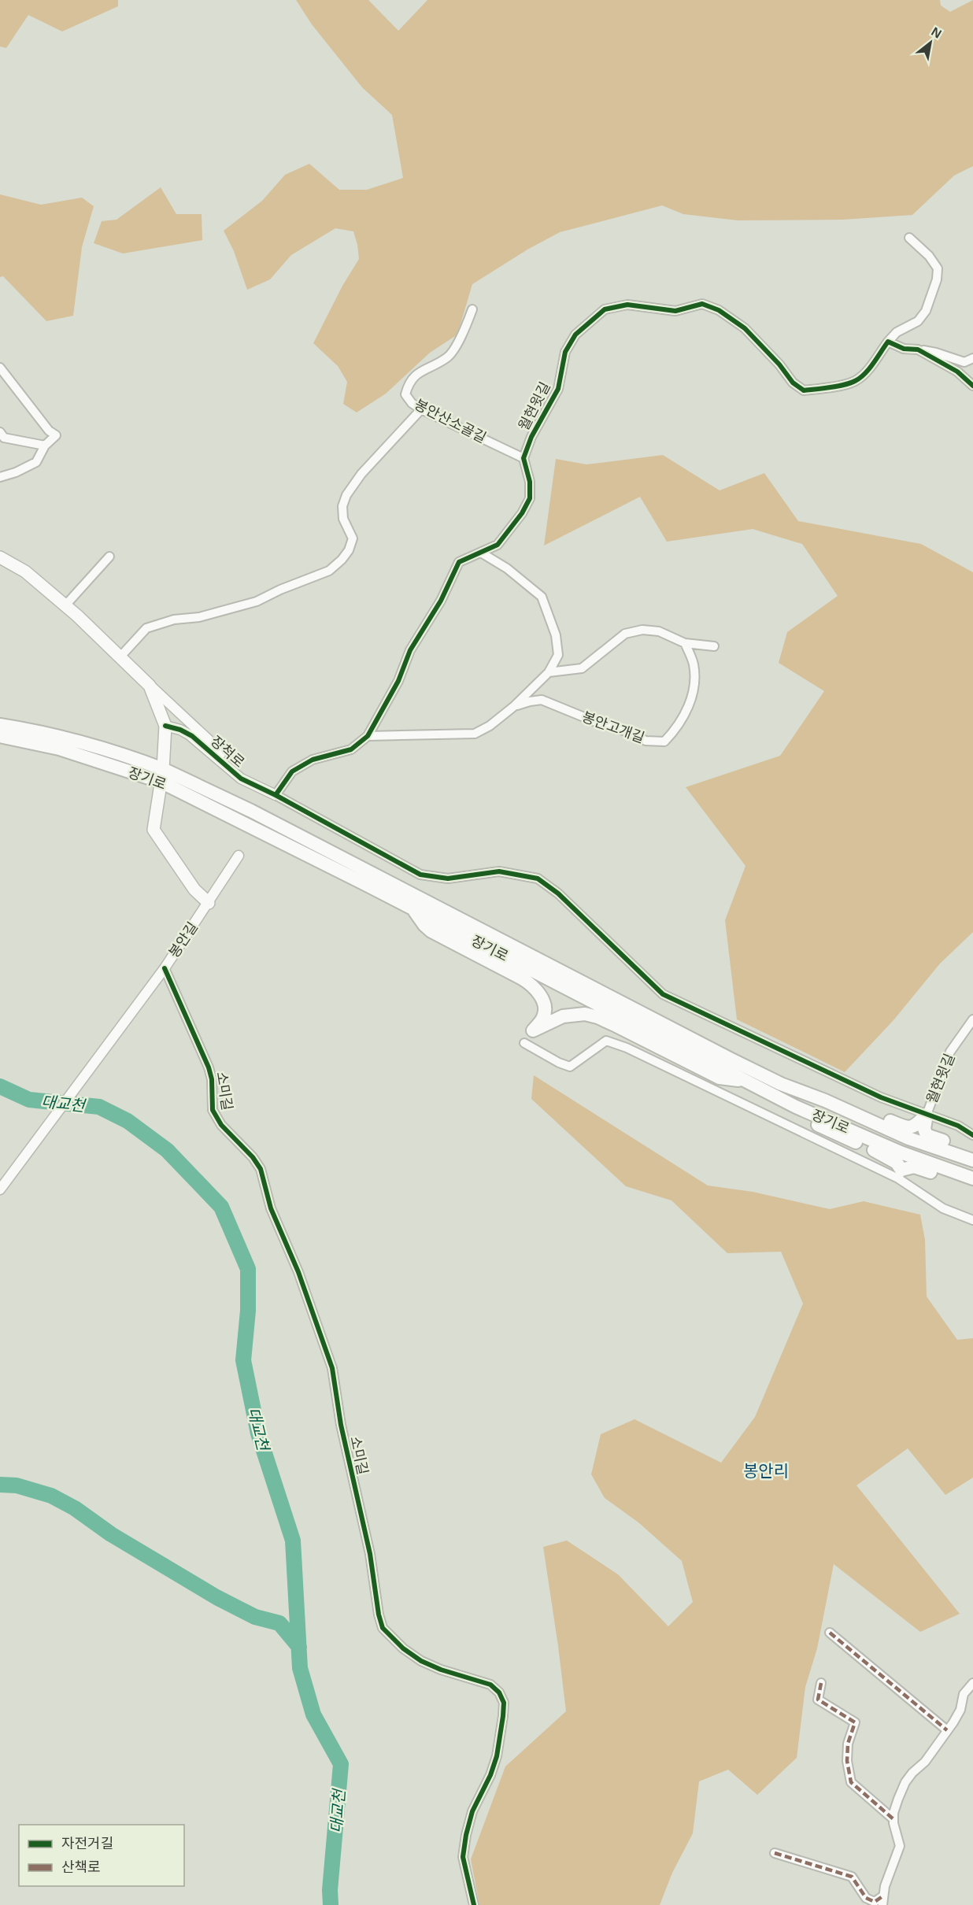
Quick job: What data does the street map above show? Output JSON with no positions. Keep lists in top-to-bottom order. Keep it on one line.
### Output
{"streets":{"main road":["장기로"],"street":["월현윗길","봉안산소골길","봉안고개길","장척로","봉안길","소미길"]},"crossings":[["월현윗길","봉안산소골길"],["봉안길","소미길"]],"districts":["봉안리"],"water":["대교천"],"legend":["자전거길","산책로"],"north":"top right"}
